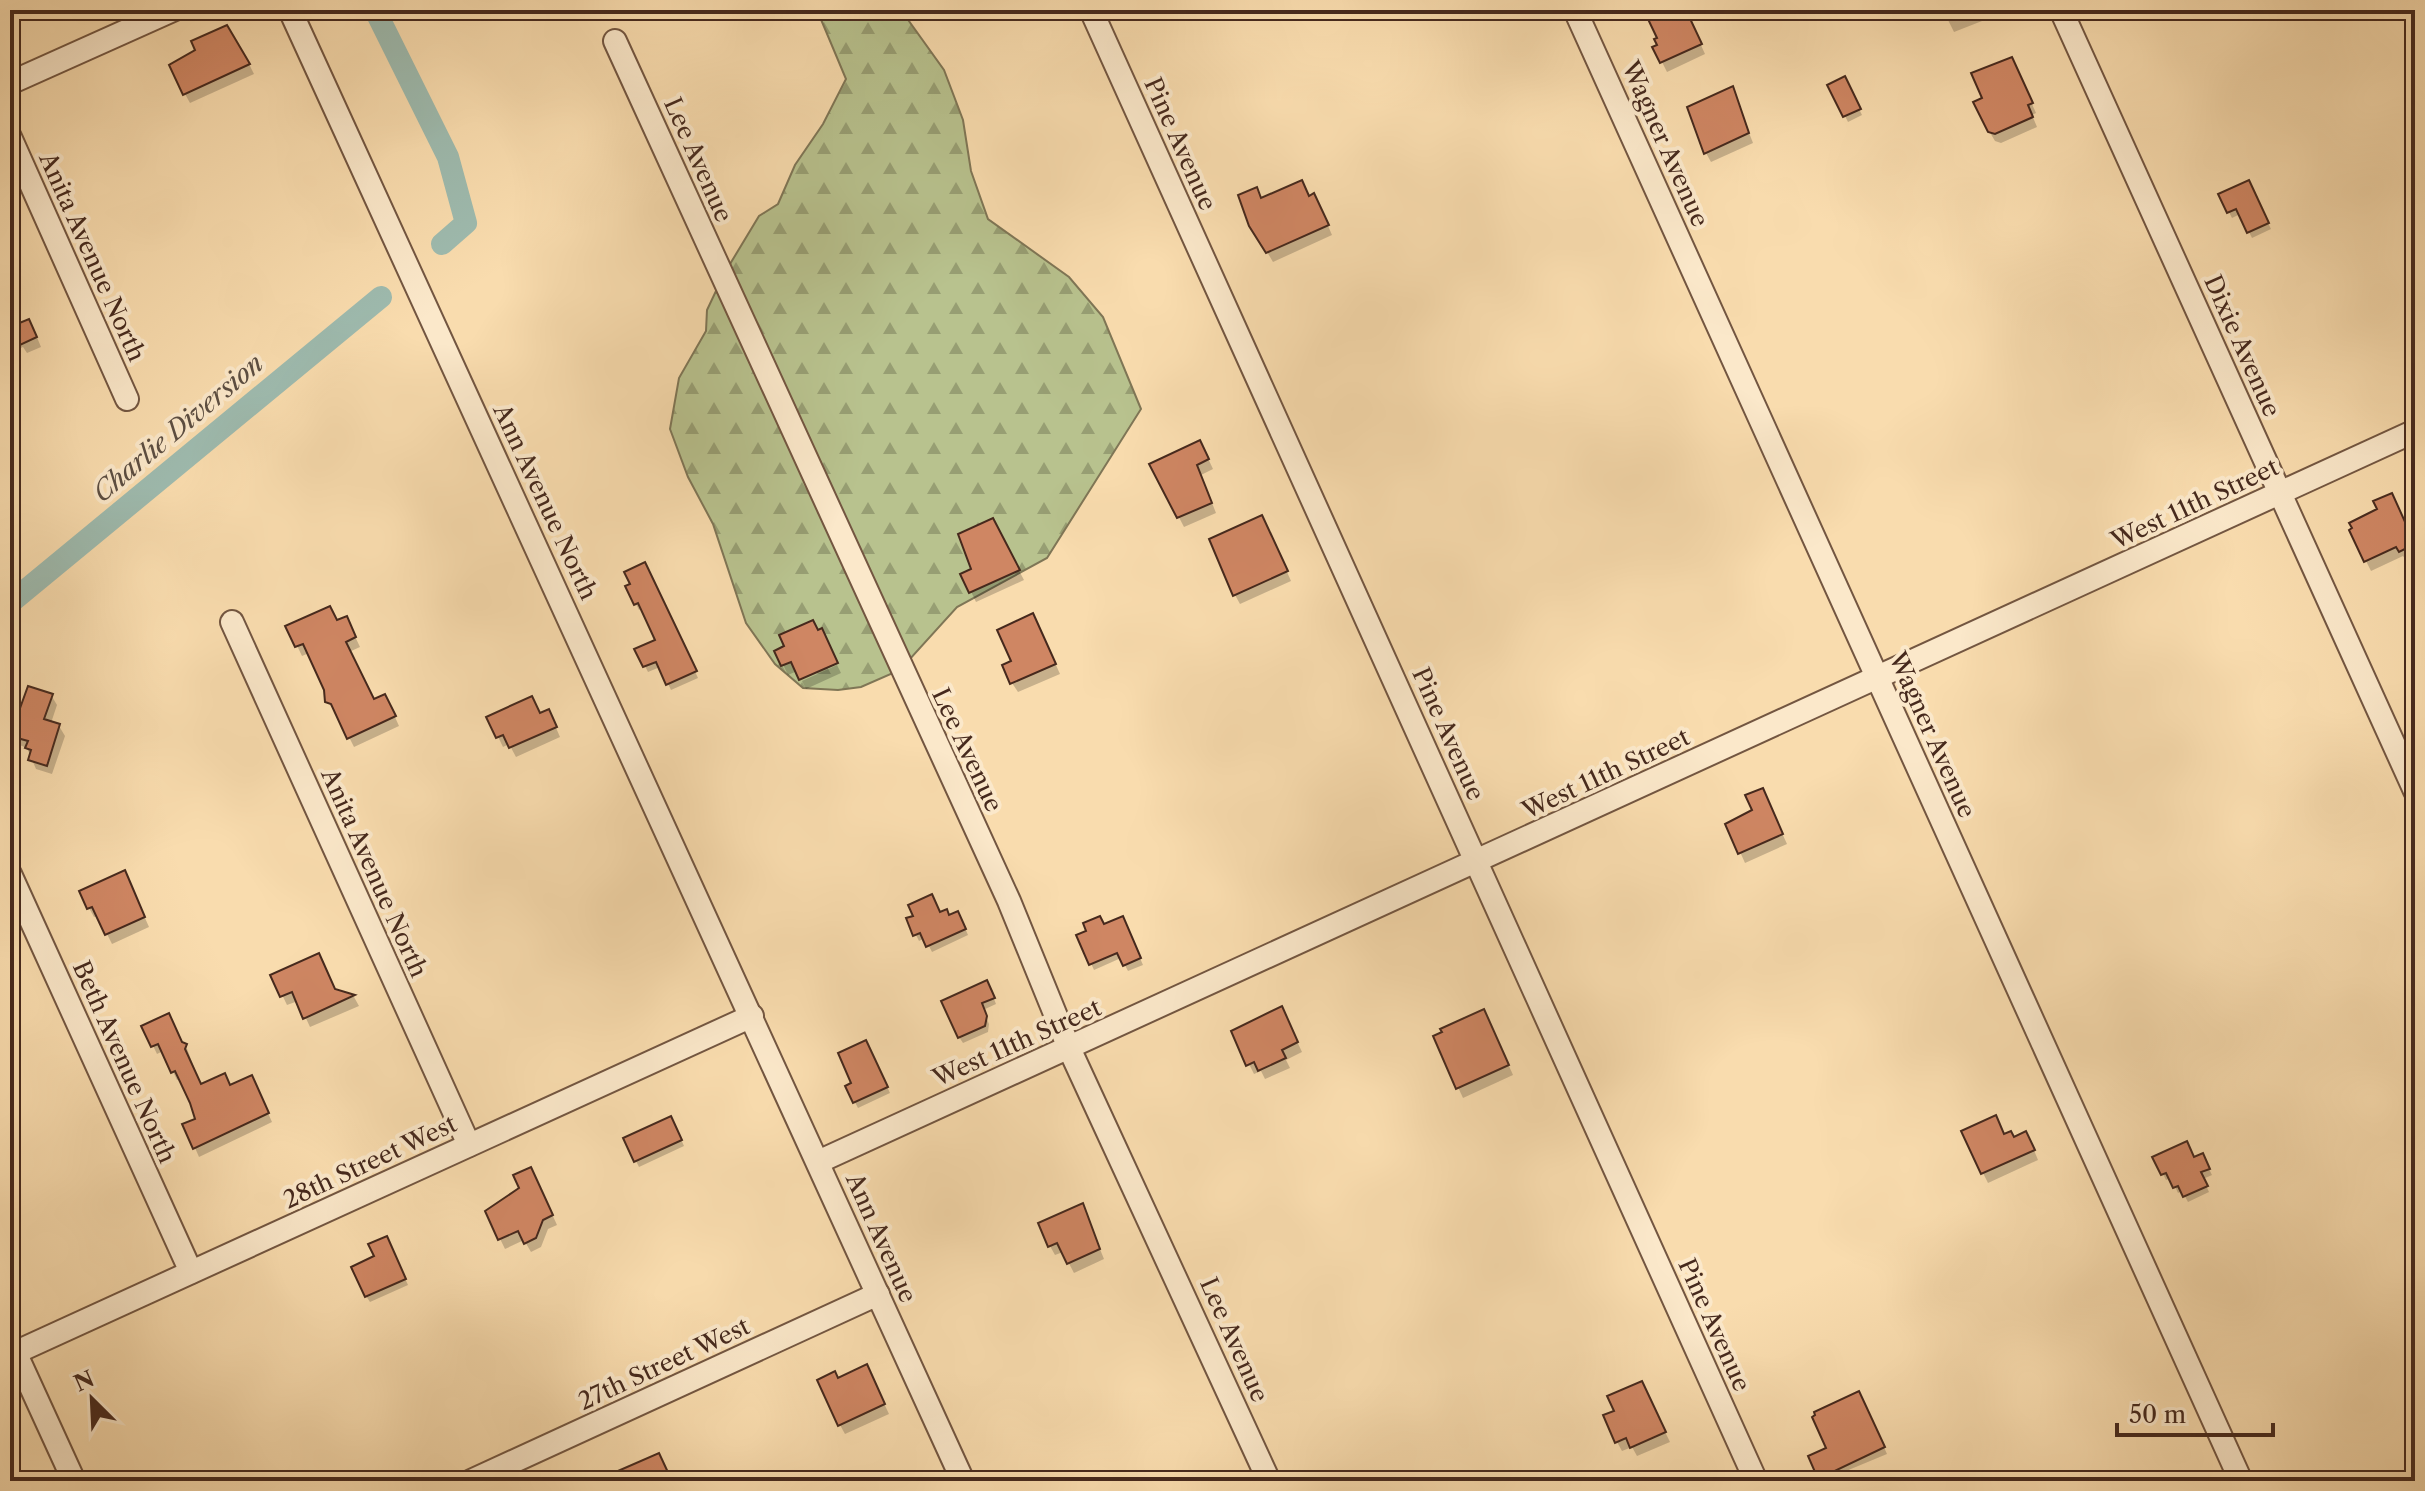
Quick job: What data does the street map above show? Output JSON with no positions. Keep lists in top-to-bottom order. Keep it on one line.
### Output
{"streets":{"street":["Pine Avenue","Wagner Avenue","Lee Avenue","Anita Avenue North","Dixie Avenue","Ann Avenue North","West 11th Street","Beth Avenue North","28th Street West","Ann Avenue","27th Street West"]},"crossings":[["Pine Avenue","West 11th Street"],["Wagner Avenue","West 11th Street"],["Lee Avenue","West 11th Street"],["Anita Avenue North","28th Street West"],["Dixie Avenue","West 11th Street"],["Ann Avenue North","28th Street West"],["Ann Avenue North","Ann Avenue"],["West 11th Street","Ann Avenue"],["Beth Avenue North","28th Street West"],["28th Street West","Ann Avenue"],["Ann Avenue","27th Street West"]],"water":["Charlie Diversion"],"scale_bar":"50 m","north":"top left"}
